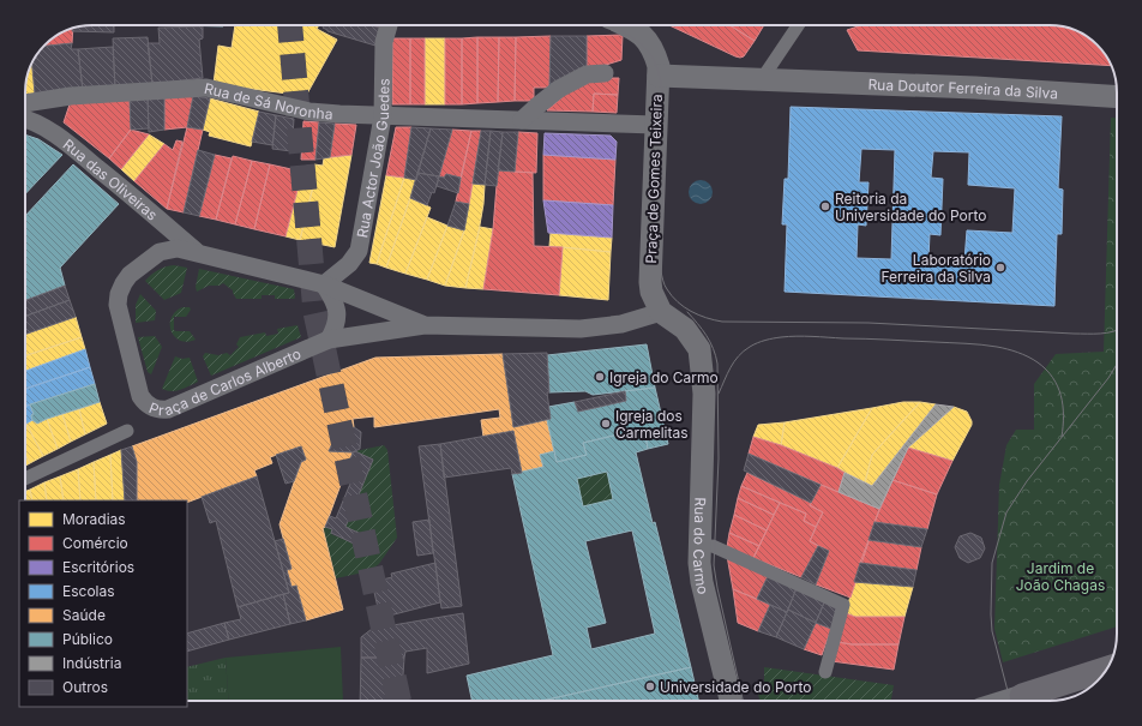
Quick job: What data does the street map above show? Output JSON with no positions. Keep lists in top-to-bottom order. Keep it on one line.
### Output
{"streets":{"street":["Rua Doutor Ferreira da Silva","Rua de Sá Noronha","Rua Actor João Guedes","Rua das Oliveiras","Praça de Gomes Teixeira","Praça de Carlos Alberto","Rua do Carmo"]},"crossings":[["Rua Doutor Ferreira da Silva","Praça de Gomes Teixeira"],["Rua de Sá Noronha","Rua Actor João Guedes"],["Rua de Sá Noronha","Praça de Gomes Teixeira"],["Rua Actor João Guedes","Praça de Carlos Alberto"],["Rua das Oliveiras","Praça de Carlos Alberto"],["Praça de Gomes Teixeira","Praça de Carlos Alberto"],["Praça de Gomes Teixeira","Rua do Carmo"],["Praça de Carlos Alberto","Rua do Carmo"]],"parks":["Jardim de João Chagas"],"places":["Reitoria da Universidade do Porto","Laboratório Ferreira da Silva","Igreja do Carmo","Igreja dos Carmelitas","Universidade do Porto"],"legend":["Moradias","Comércio","Escritórios","Escolas","Saúde","Público","Indústria","Outros"]}
